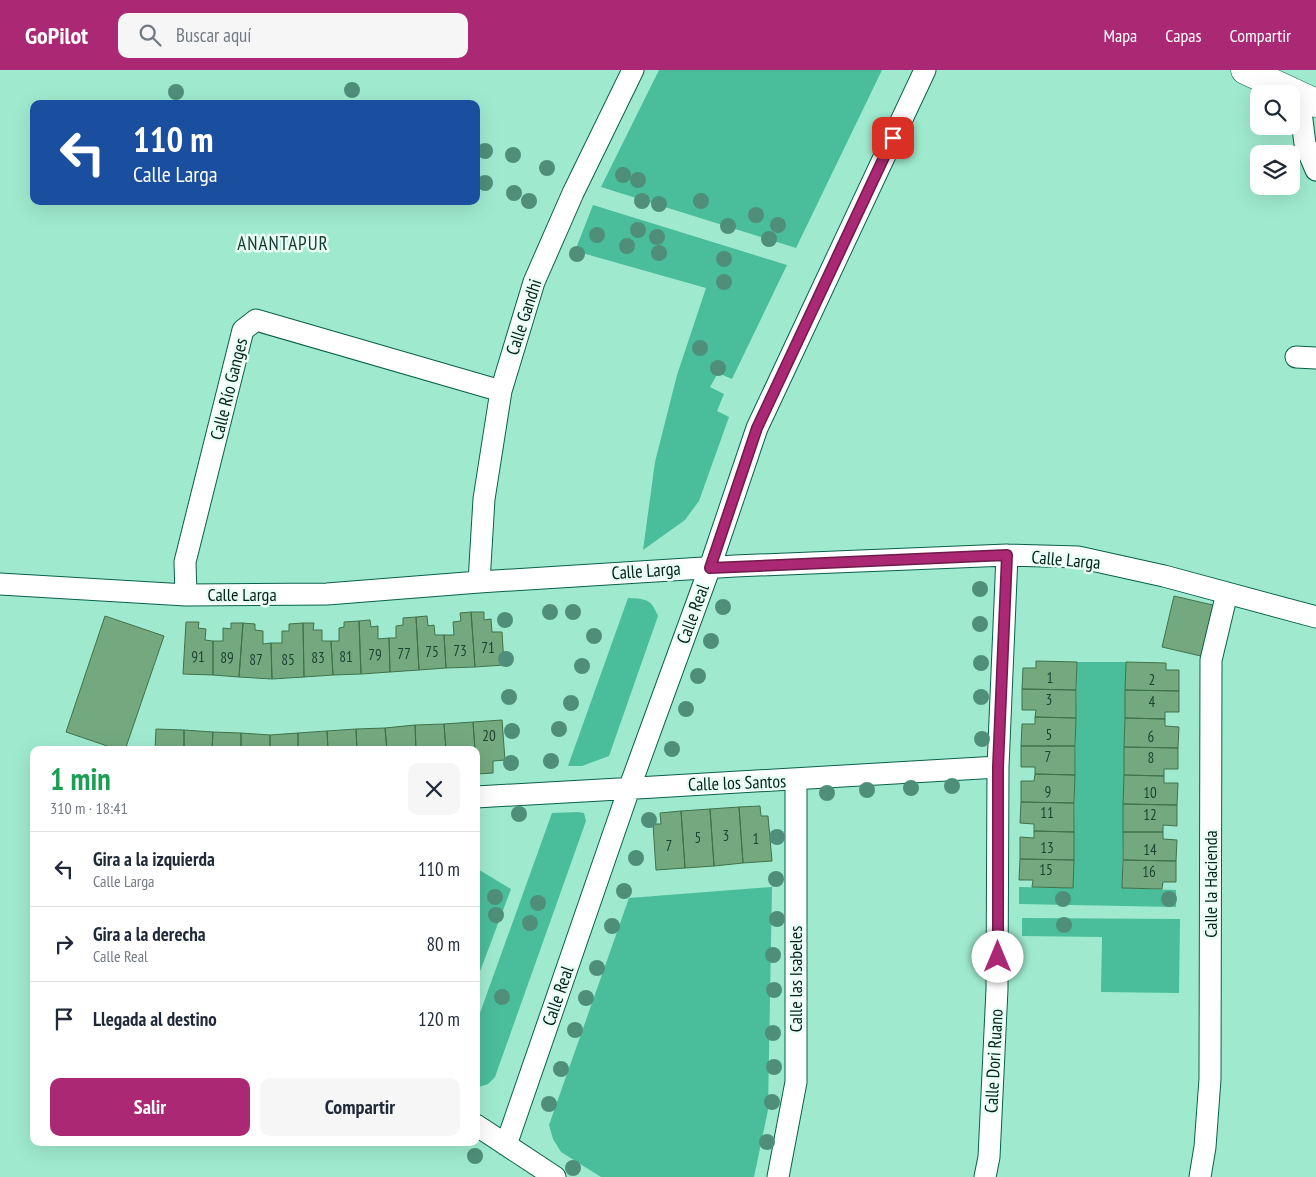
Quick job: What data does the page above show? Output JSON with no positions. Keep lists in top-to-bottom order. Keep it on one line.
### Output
{"streets":{"street":["Calle Gandhi","Calle Río Ganges","Calle Larga","Calle Real","Calle los Santos","Calle la Hacienda","Calle las Isabeles","Calle Dori Ruano"]},"crossings":[["Calle Gandhi","Calle Río Ganges"],["Calle Gandhi","Calle Larga"],["Calle Río Ganges","Calle Larga"],["Calle Larga","Calle Real"],["Calle Larga","Calle la Hacienda"],["Calle Larga","Calle Dori Ruano"],["Calle Real","Calle los Santos"],["Calle los Santos","Calle las Isabeles"],["Calle los Santos","Calle Dori Ruano"]],"districts":["ANANTAPUR"],"house_numbers":["71","73","75","77","79","91","81","89","83","87","85","1","2","3","4","5","20","6","7","8","9","10","11","12","3","5","1","7","13","14","15","16"],"page":{"header":"GoPilot","search":"Buscar aquí","nav":["Mapa","Capas","Compartir"],"turn":["110 m","Calle Larga"],"heading":["1 min","310 m · 18:41"],"list":[{"name":"Gira a la izquierda","note":"Calle Larga","value":"110 m"},{"name":"Gira a la derecha","note":"Calle Real","value":"80 m"},{"name":"Llegada al destino","value":"120 m"}],"buttons":["Salir","Compartir"]}}
